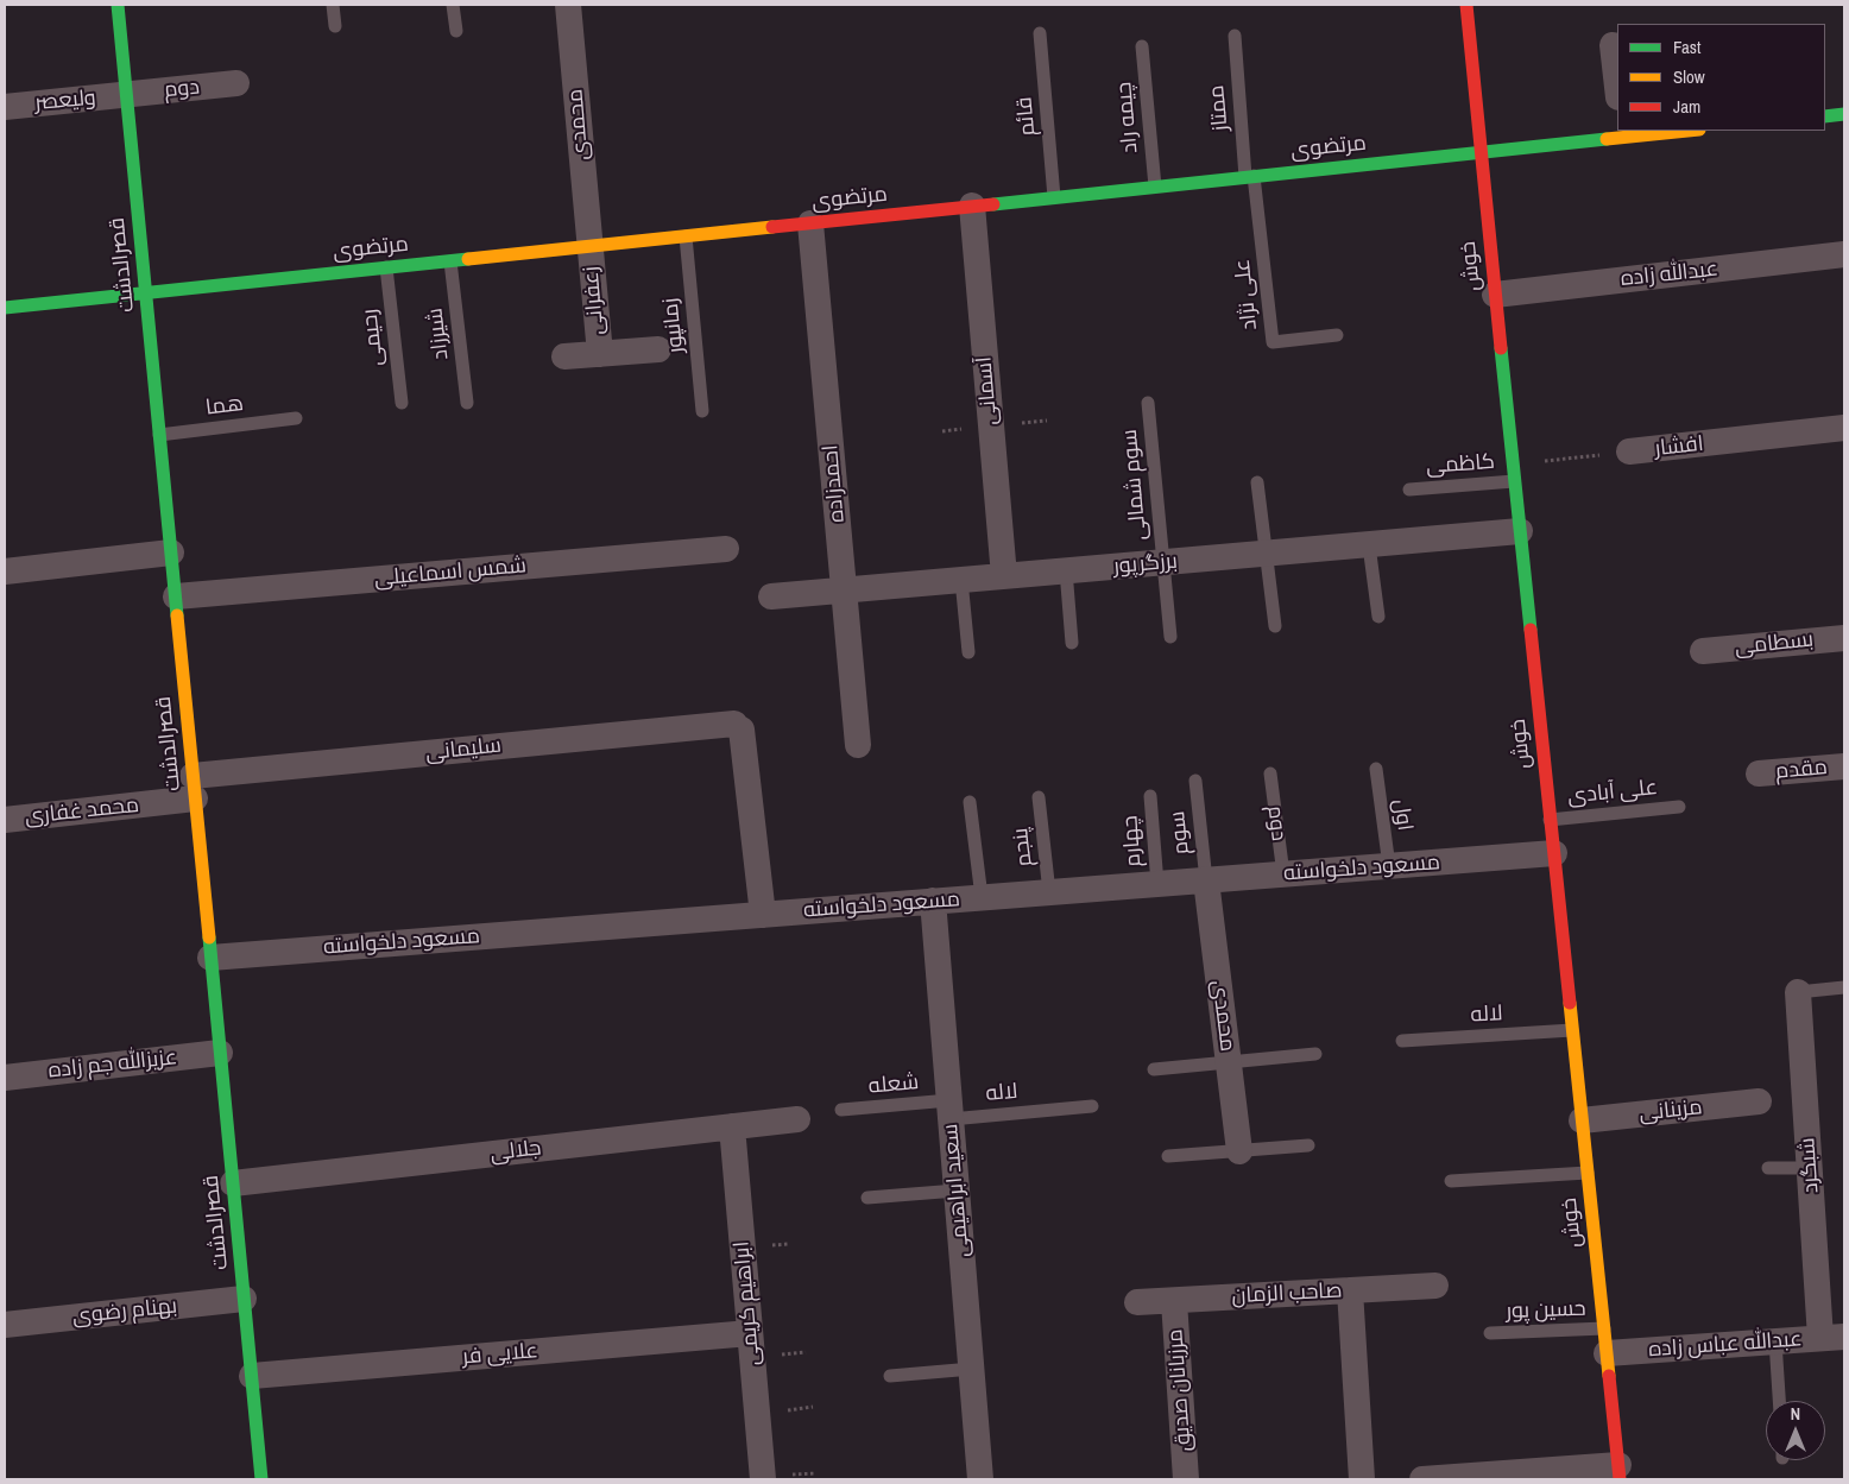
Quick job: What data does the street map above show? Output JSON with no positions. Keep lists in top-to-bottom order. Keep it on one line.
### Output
{"streets":{"street":["دوم","ولیعصر","محمدی","مرتضوی","قصرالدشت","خوش","عبدالله زاده","زعفرانی","آسمانی","افشار","احمدزاده","برزگرپور","شمس اسماعیلی","بسطامی","سلیمانی","مقدم","محمد غفاری","مسعود دلخواسته","عزیزالله جم زاده","مزینانی","جلالی","شبگرد","سعید ابراهیمی","صاحب الزمان","ابراهیم کریمی","بهنام رضوی","عبدالله عباس زاده","علایی فر","مرزبانان صدیق"],"lane":["ممتاز","قائم","چیمه راد","علی نژاد","زمانپور","شیرزاد","رحیمی","هما","کاظمی","سوم شمالی","علی آبادی","اول","سوم","چهارم","پنجم","لاله","شعله","حسین پور"]},"crossings":[["دوم","ولیعصر"],["دوم","قصرالدشت"],["دوم","مسعود دلخواسته"],["ولیعصر","قصرالدشت"],["ممتاز","مرتضوی"],["ممتاز","علی نژاد"],["قائم","مرتضوی"],["چیمه راد","مرتضوی"],["محمدی","مرتضوی"],["محمدی","زعفرانی"],["محمدی","سوم"],["محمدی","مسعود دلخواسته"],["مرتضوی","قصرالدشت"],["مرتضوی","خوش"],["مرتضوی","علی نژاد"],["مرتضوی","زعفرانی"],["مرتضوی","زمانپور"],["مرتضوی","شیرزاد"],["مرتضوی","رحیمی"],["مرتضوی","آسمانی"],["مرتضوی","احمدزاده"],["قصرالدشت","هما"],["قصرالدشت","شمس اسماعیلی"],["قصرالدشت","سلیمانی"],["قصرالدشت","محمد غفاری"],["قصرالدشت","مسعود دلخواسته"],["قصرالدشت","عزیزالله جم زاده"],["قصرالدشت","جلالی"],["قصرالدشت","بهنام رضوی"],["قصرالدشت","علایی فر"],["خوش","عبدالله زاده"],["خوش","افشار"],["خوش","کاظمی"],["خوش","برزگرپور"],["خوش","علی آبادی"],["خوش","مسعود دلخواسته"],["خوش","لاله"],["خوش","مزینانی"],["خوش","حسین پور"],["خوش","عبدالله عباس زاده"],["آسمانی","برزگرپور"],["احمدزاده","برزگرپور"],["سوم شمالی","برزگرپور"],["سلیمانی","محمد غفاری"],["سلیمانی","مسعود دلخواسته"],["اول","مسعود دلخواسته"],["سوم","مسعود دلخواسته"],["چهارم","مسعود دلخواسته"],["پنجم","مسعود دلخواسته"],["مسعود دلخواسته","سعید ابراهیمی"],["لاله","شعله"],["لاله","سعید ابراهیمی"],["شعله","سعید ابراهیمی"],["جلالی","ابراهیم کریمی"],["شبگرد","عبدالله عباس زاده"],["صاحب الزمان","مرزبانان صدیق"],["ابراهیم کریمی","علایی فر"],["حسین پور","عبدالله عباس زاده"]],"legend":["Fast","Slow","Jam"],"north":"top"}
